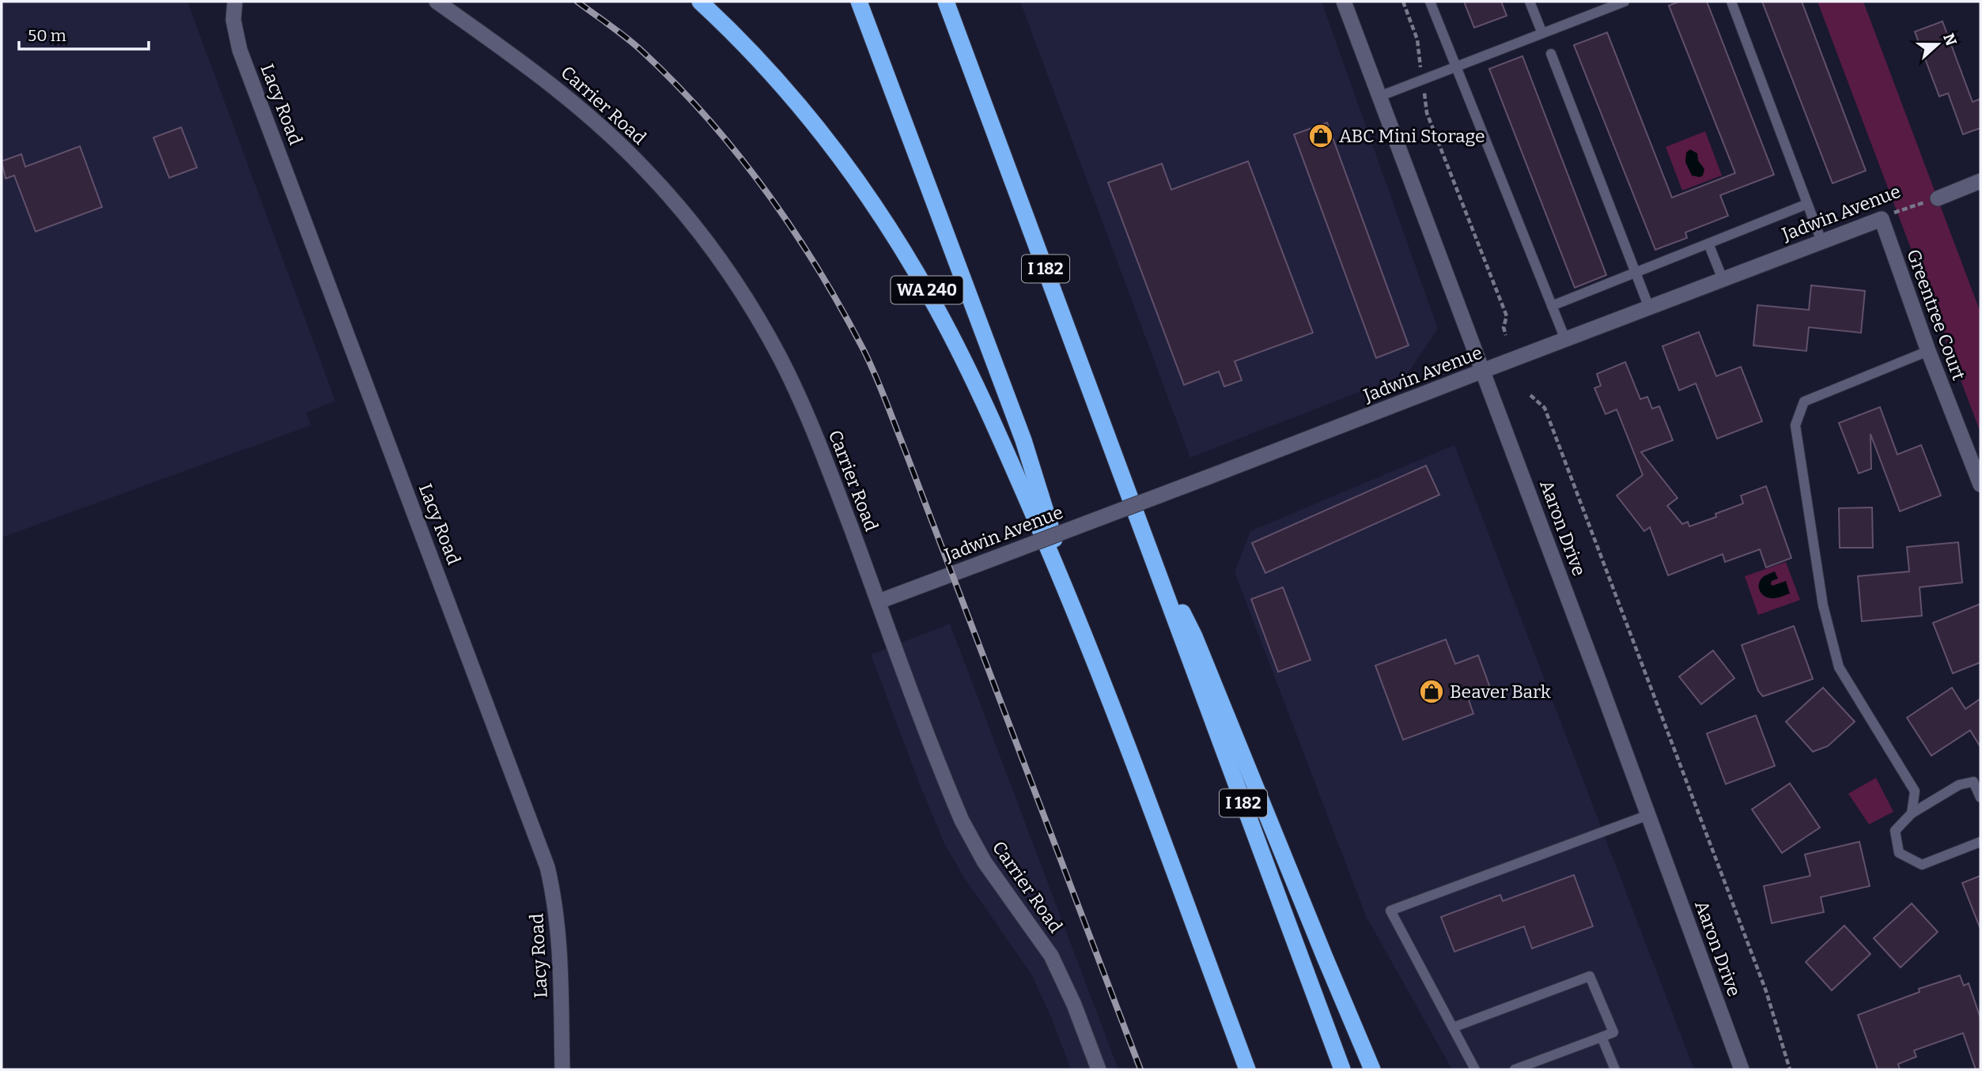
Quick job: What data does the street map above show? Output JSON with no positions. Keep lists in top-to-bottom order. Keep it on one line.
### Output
{"streets":{"highway":["I 182","WA 240"],"street":["Lacy Road","Carrier Road","Jadwin Avenue","Greentree Court","Aaron Drive"]},"crossings":[["Carrier Road","Jadwin Avenue"],["Jadwin Avenue","Greentree Court"],["Jadwin Avenue","Aaron Drive"]],"places":{"shop":["ABC Mini Storage","Beaver Bark"]},"scale_bar":"50 m","north":"right"}
